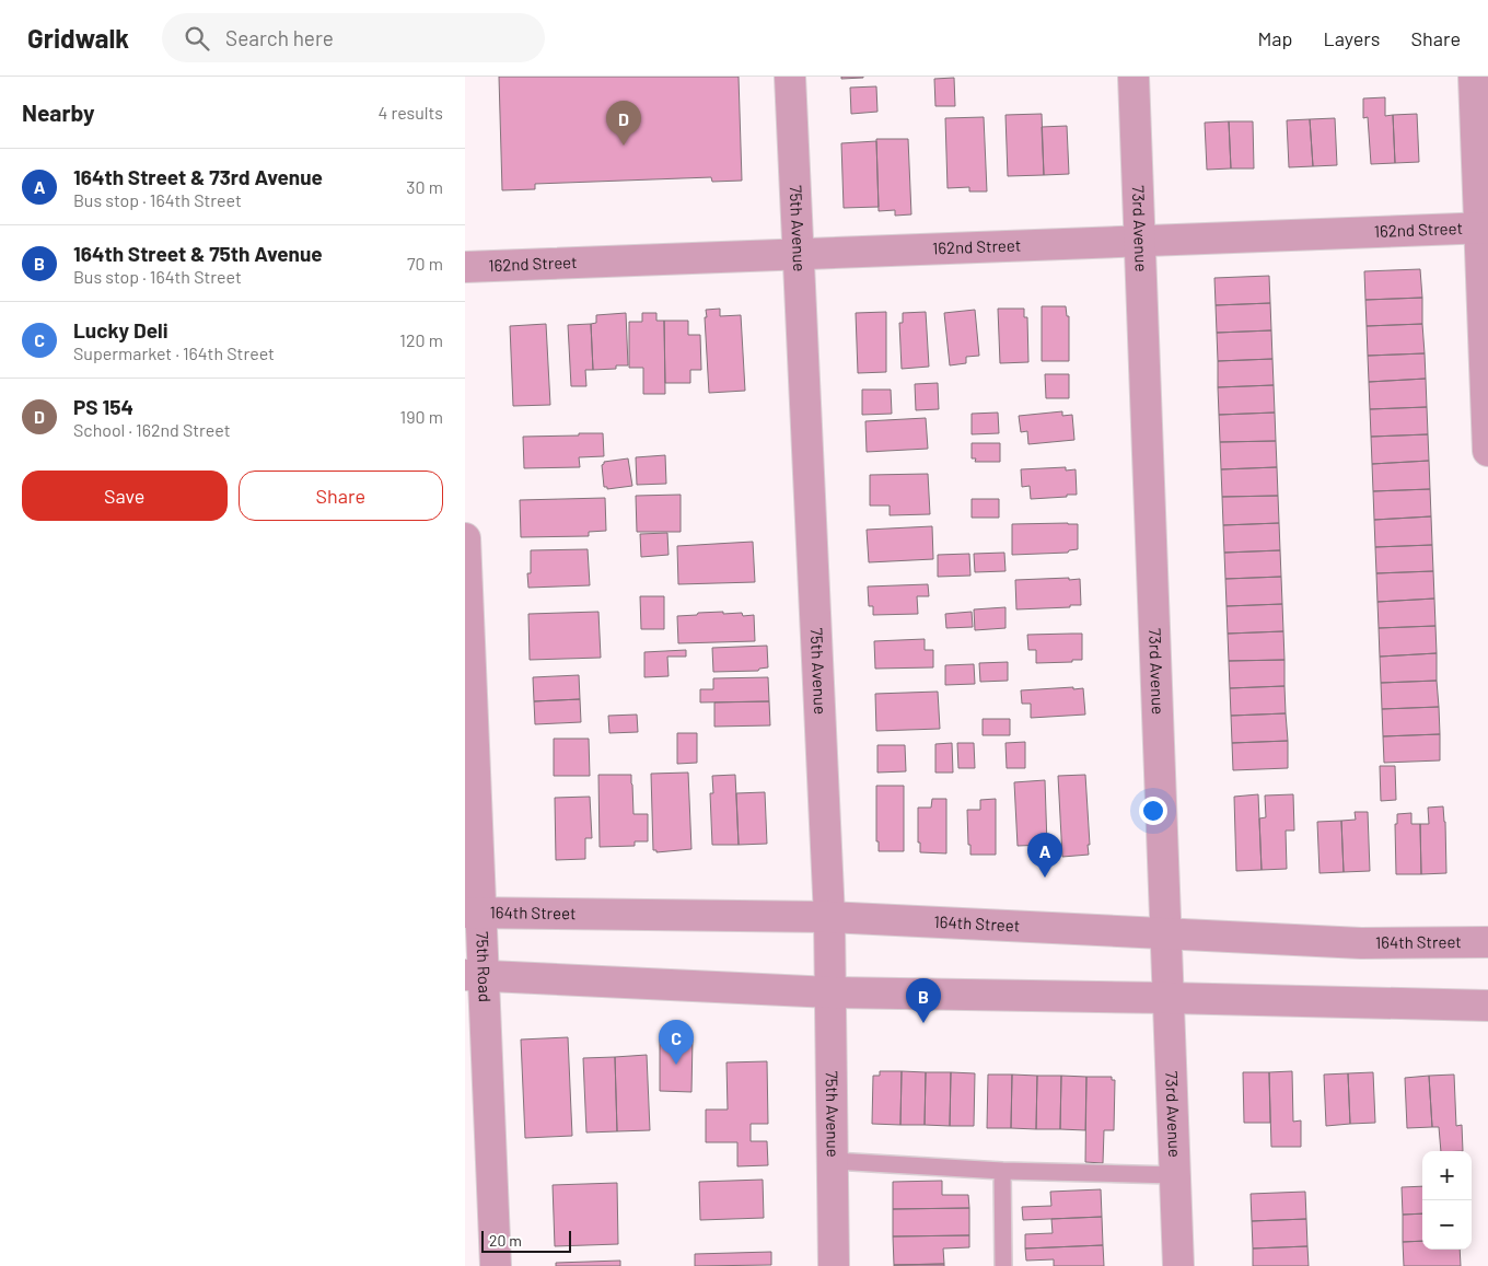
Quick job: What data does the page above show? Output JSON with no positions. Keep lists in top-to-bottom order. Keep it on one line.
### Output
{"streets":{"street":["75th Avenue","73rd Avenue","162nd Street","164th Street","75th Road"]},"crossings":[["75th Avenue","162nd Street"],["75th Avenue","164th Street"],["73rd Avenue","162nd Street"],["73rd Avenue","164th Street"],["164th Street","75th Road"]],"scale_bar":"20 m","page":{"header":"Gridwalk","search":"Search here","nav":["Map","Layers","Share"],"heading":["Nearby","4 results"],"pins":["D","A","B","C"],"list":[{"mark":"A","name":"164th Street & 73rd Avenue","note":"Bus stop · 164th Street","value":"30 m"},{"mark":"B","name":"164th Street & 75th Avenue","note":"Bus stop · 164th Street","value":"70 m"},{"mark":"C","name":"Lucky Deli","note":"Supermarket · 164th Street","value":"120 m"},{"mark":"D","name":"PS 154","note":"School · 162nd Street","value":"190 m"}],"buttons":["Save","Share"],"map_buttons":["+","−"],"scale":"20 m"}}
